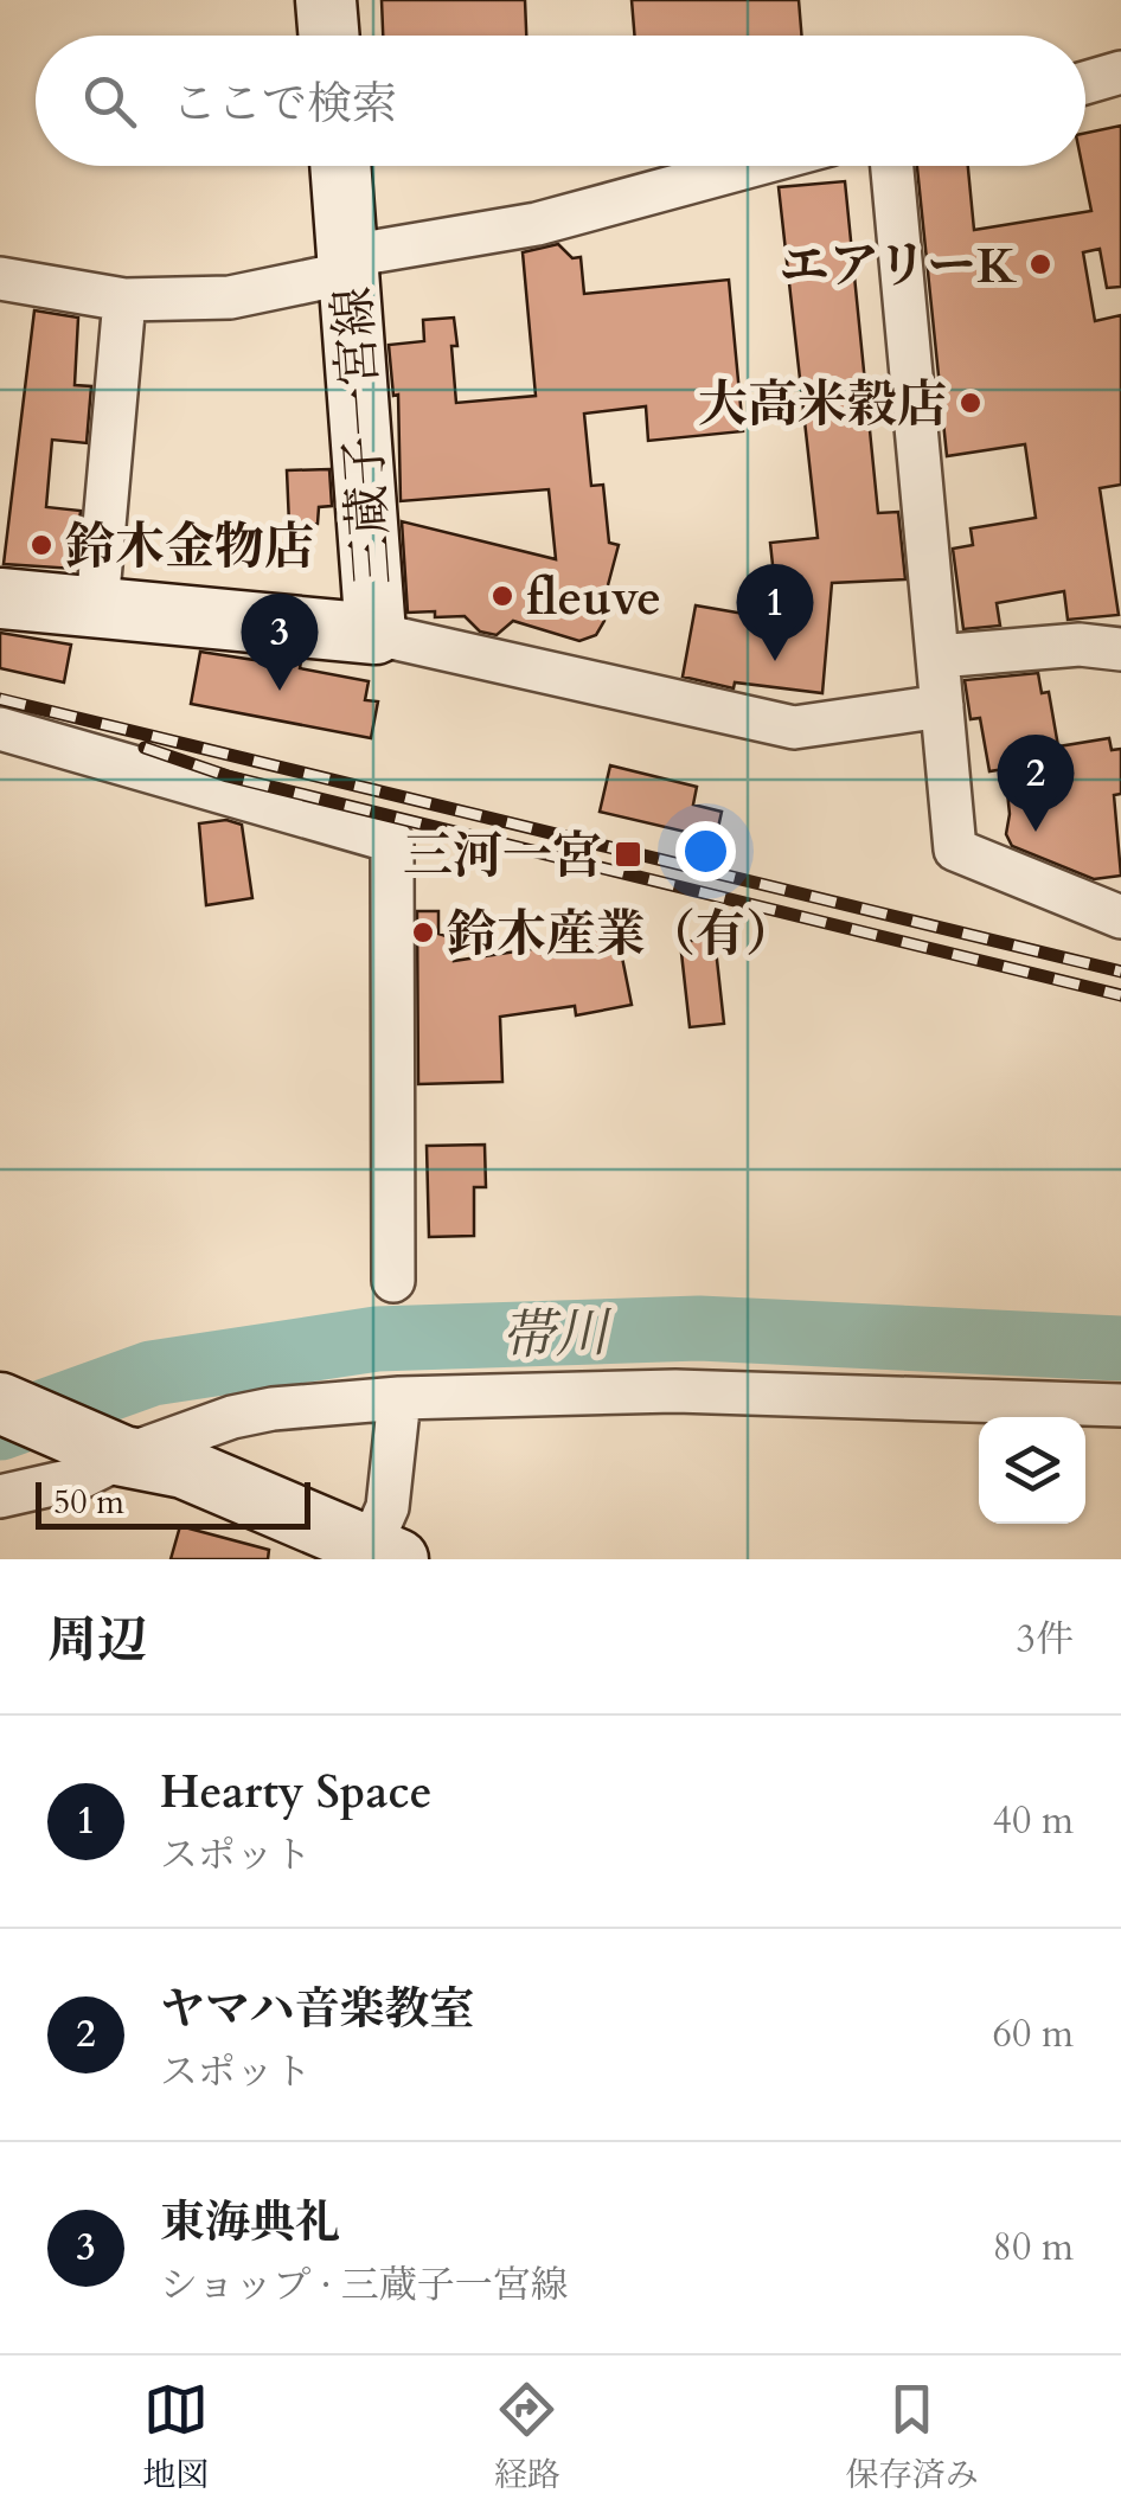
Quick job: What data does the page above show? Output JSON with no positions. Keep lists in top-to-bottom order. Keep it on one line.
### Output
{"streets":{"main road":["三蔵子一宮線"]},"water":["帯川"],"places":{"other":["エアリーK","大高米穀店","鈴木金物店","fleuve","鈴木産業（有）"],"transit":["三河一宮"]},"scale_bar":"50 m","page":{"search":"ここで検索","pins":["1","3","2"],"scale":"50 m","heading":["周辺","3件"],"list":[{"mark":"1","name":"Hearty Space","note":"スポット","value":"40 m"},{"mark":"2","name":"ヤマハ音楽教室","note":"スポット","value":"60 m"},{"mark":"3","name":"東海典礼","note":"ショップ · 三蔵子一宮線","value":"80 m"}],"nav":["地図","経路","保存済み"]}}
